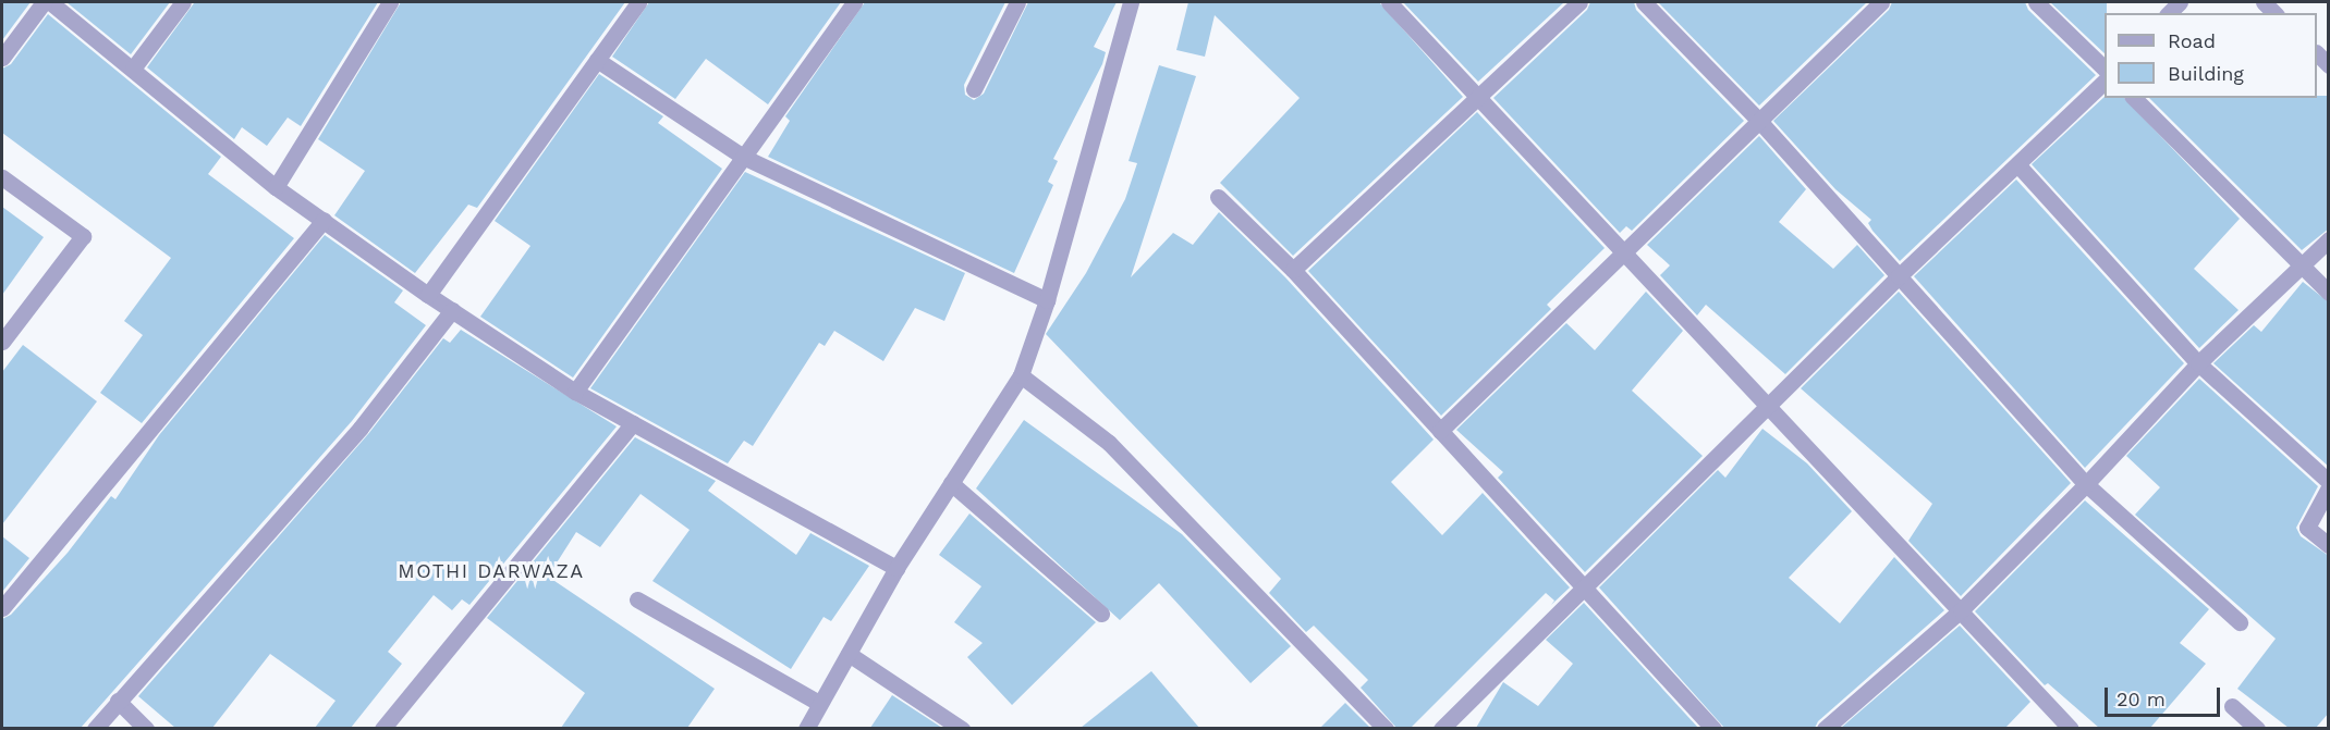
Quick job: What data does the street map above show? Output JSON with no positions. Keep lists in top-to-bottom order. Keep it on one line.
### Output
{"districts":["MOTHI DARWAZA"],"legend":["Road","Building"],"scale_bar":"20 m"}
